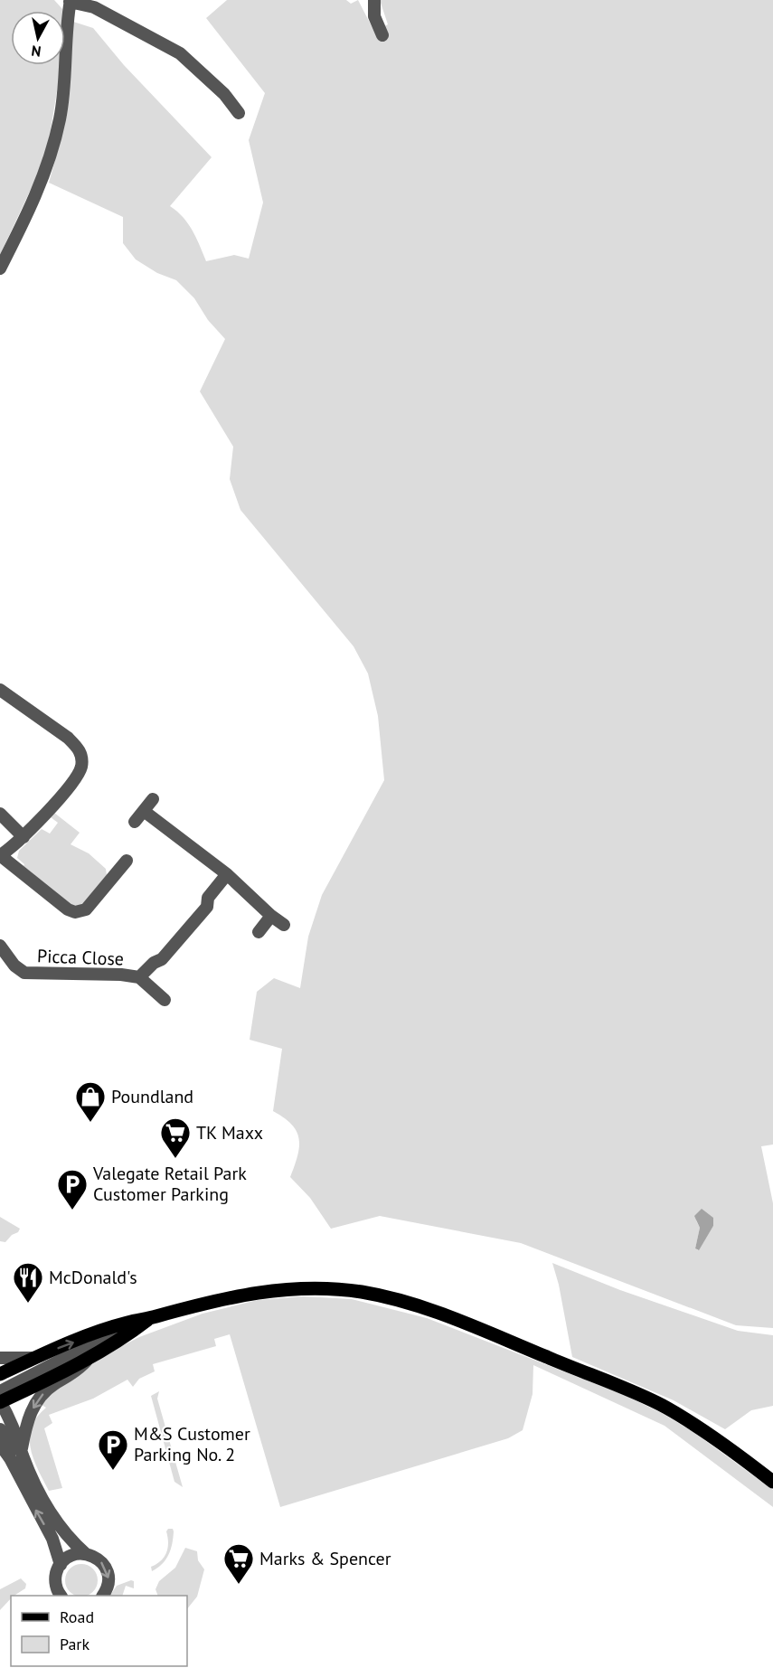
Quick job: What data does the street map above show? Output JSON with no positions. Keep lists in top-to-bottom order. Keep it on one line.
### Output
{"streets":{"street":["Picca Close"]},"places":{"shop":["Poundland"],"supermarket":["TK Maxx","Marks & Spencer"],"parking":["Valegate Retail Park Customer Parking","M&S Customer Parking No. 2"],"restaurant":["McDonald's"]},"legend":["Road","Park"],"north":"bottom"}
